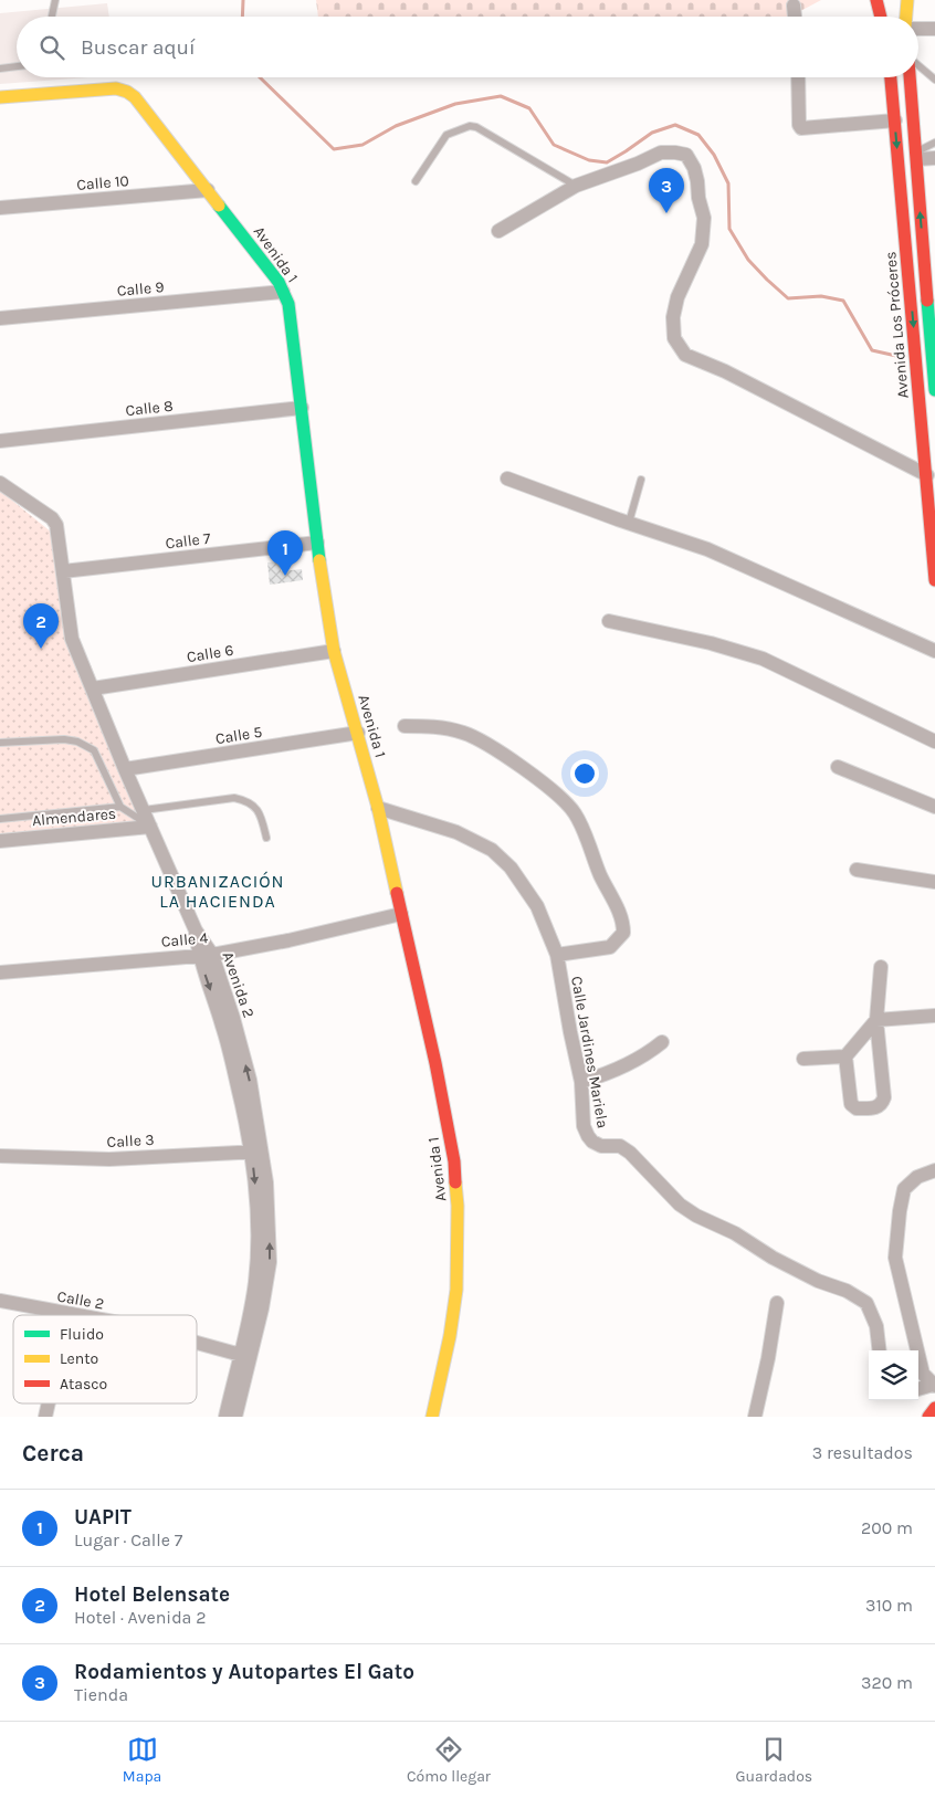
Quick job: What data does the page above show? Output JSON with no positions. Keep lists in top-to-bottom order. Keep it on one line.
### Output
{"streets":{"main road":["Avenida 1","Avenida Los Próceres"],"street":["Calle 10","Calle 9","Calle 8","Calle 7","Calle 6","Calle 5","Almendares","Calle 4","Calle Jardines Mariela","Calle 3","Calle 2"]},"crossings":[["Calle 10","Avenida 1"],["Avenida 1","Calle 9"],["Avenida 1","Calle 8"],["Avenida 1","Calle 7"],["Avenida 1","Calle 6"],["Avenida 1","Calle 5"],["Avenida 1","Calle 4"],["Avenida 1","Calle Jardines Mariela"]],"districts":["URBANIZACIÓN LA HACIENDA"],"legend":["Fluido","Lento","Atasco"],"page":{"search":"Buscar aquí","pins":["3","1","2"],"heading":["Cerca","3 resultados"],"list":[{"mark":"1","name":"UAPIT","note":"Lugar · Calle 7","value":"200 m"},{"mark":"2","name":"Hotel Belensate","note":"Hotel · Avenida 2","value":"310 m"},{"mark":"3","name":"Rodamientos y Autopartes El Gato","note":"Tienda","value":"320 m"}],"nav":["Mapa","Cómo llegar","Guardados"]}}
